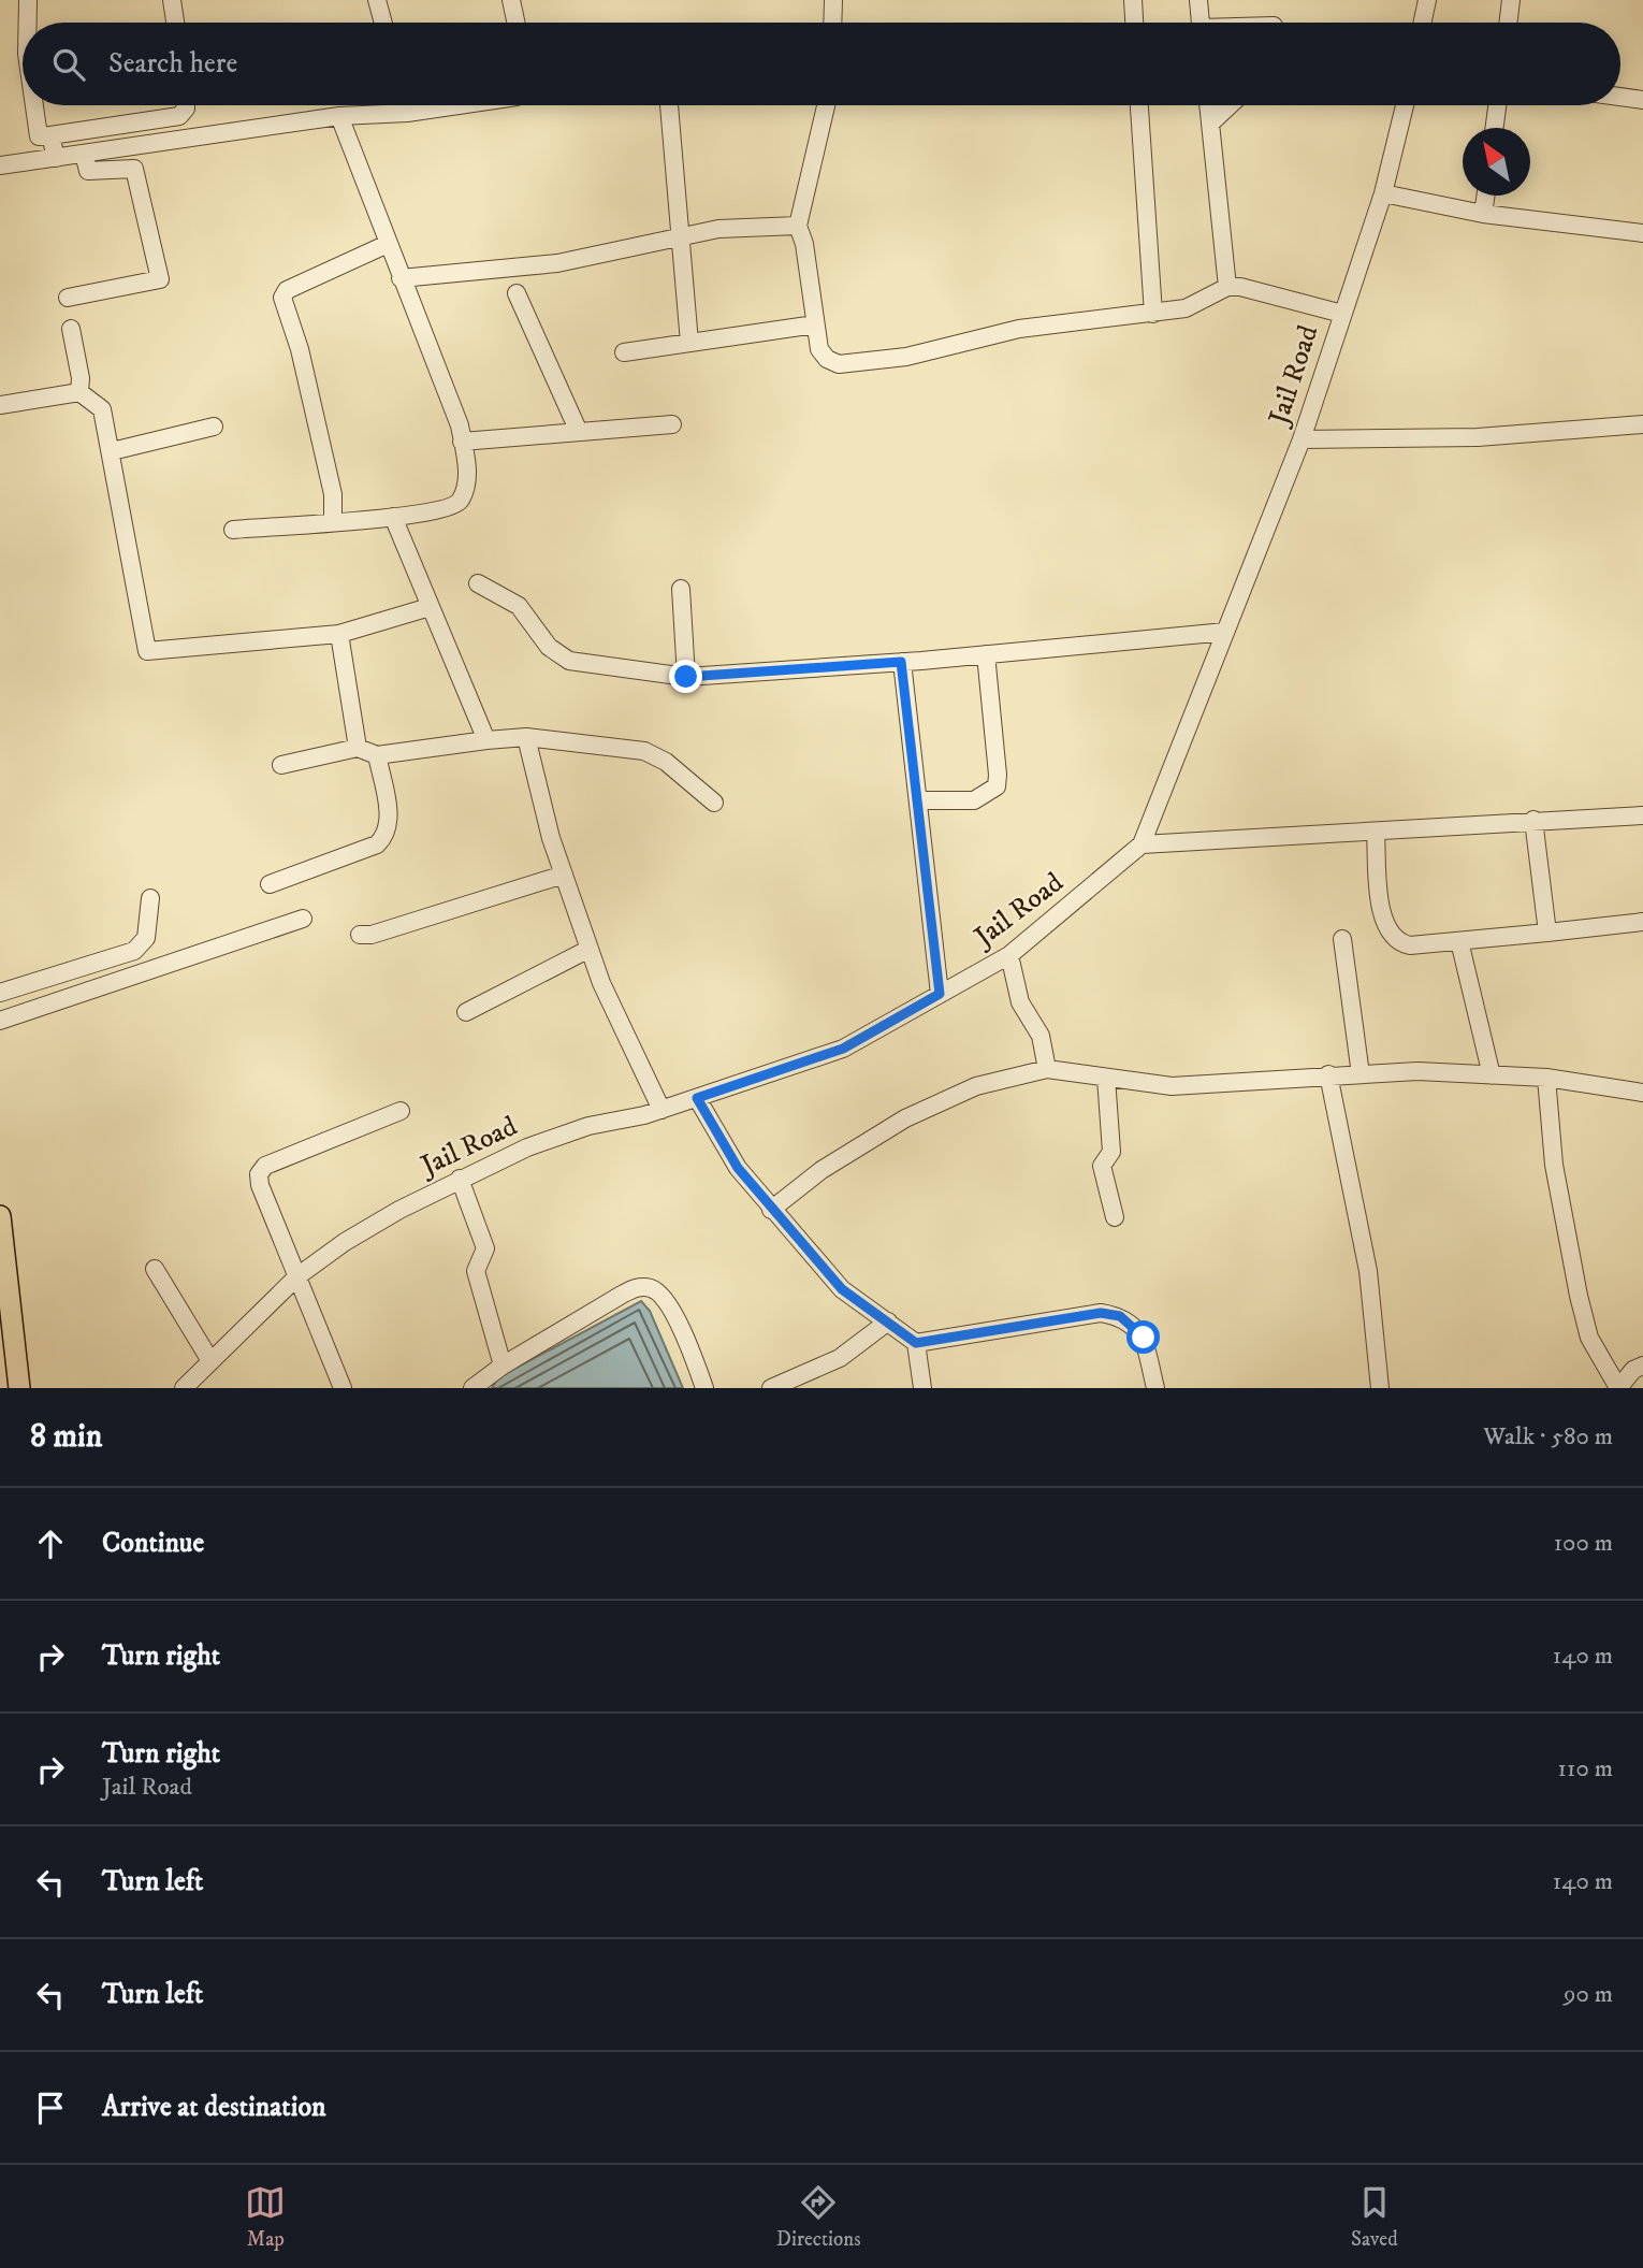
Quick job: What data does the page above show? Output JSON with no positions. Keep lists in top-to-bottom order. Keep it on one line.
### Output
{"streets":{"street":["Jail Road"]},"north":"top left","page":{"search":"Search here","heading":["8 min","Walk · 580 m"],"list":[["Continue","100 m"],["Turn right","140 m"],["Turn right","Jail Road","110 m"],["Turn left","140 m"],["Turn left","90 m"],"Arrive at destination"],"nav":["Map","Directions","Saved"]}}
